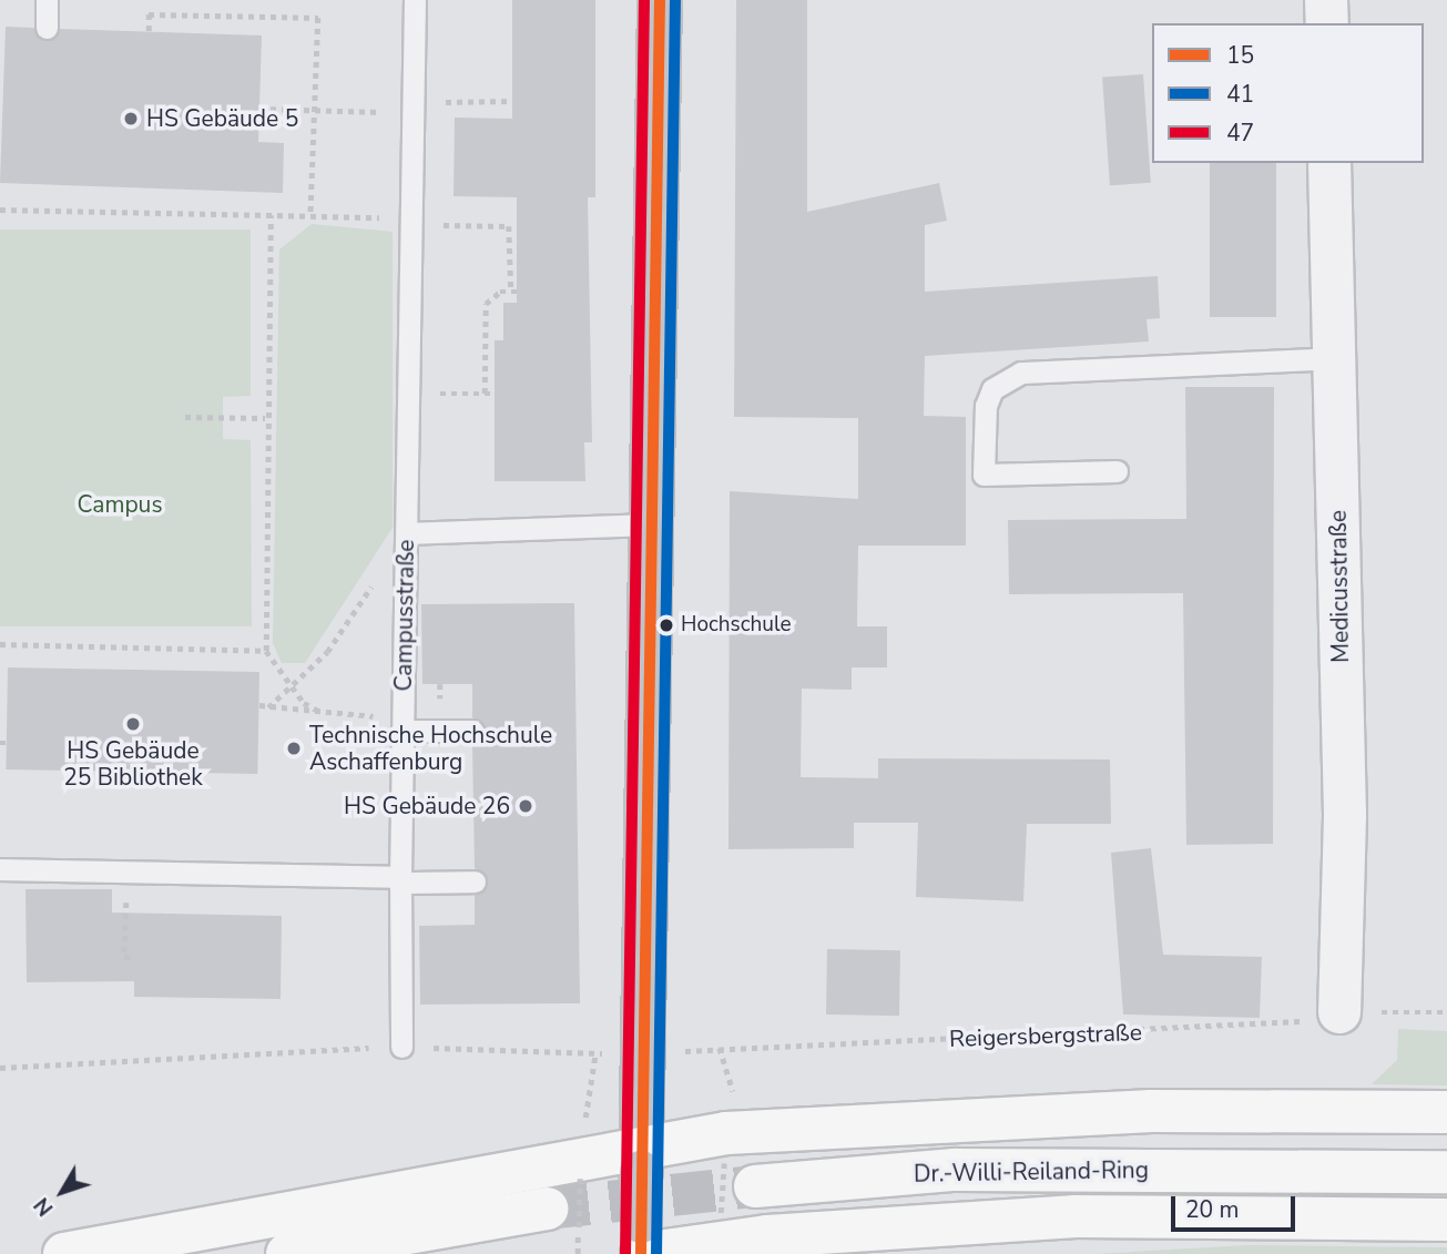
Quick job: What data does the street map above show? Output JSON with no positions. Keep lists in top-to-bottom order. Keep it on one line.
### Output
{"streets":{"highway":["Dr.-Willi-Reiland-Ring"],"street":["Medicusstraße"],"lane":["Campusstraße"],"path":["Reigersbergstraße"]},"crossings":[["Medicusstraße","Reigersbergstraße"],["Campusstraße","Reigersbergstraße"]],"parks":["Campus"],"places":["HS Gebäude 5","Hochschule","HS Gebäude 25 Bibliothek","Technische Hochschule Aschaffenburg","HS Gebäude 26"],"lines":["transit line 15","transit line 41","transit line 47"],"legend":["15","41","47"],"scale_bar":"20 m","north":"bottom left"}
